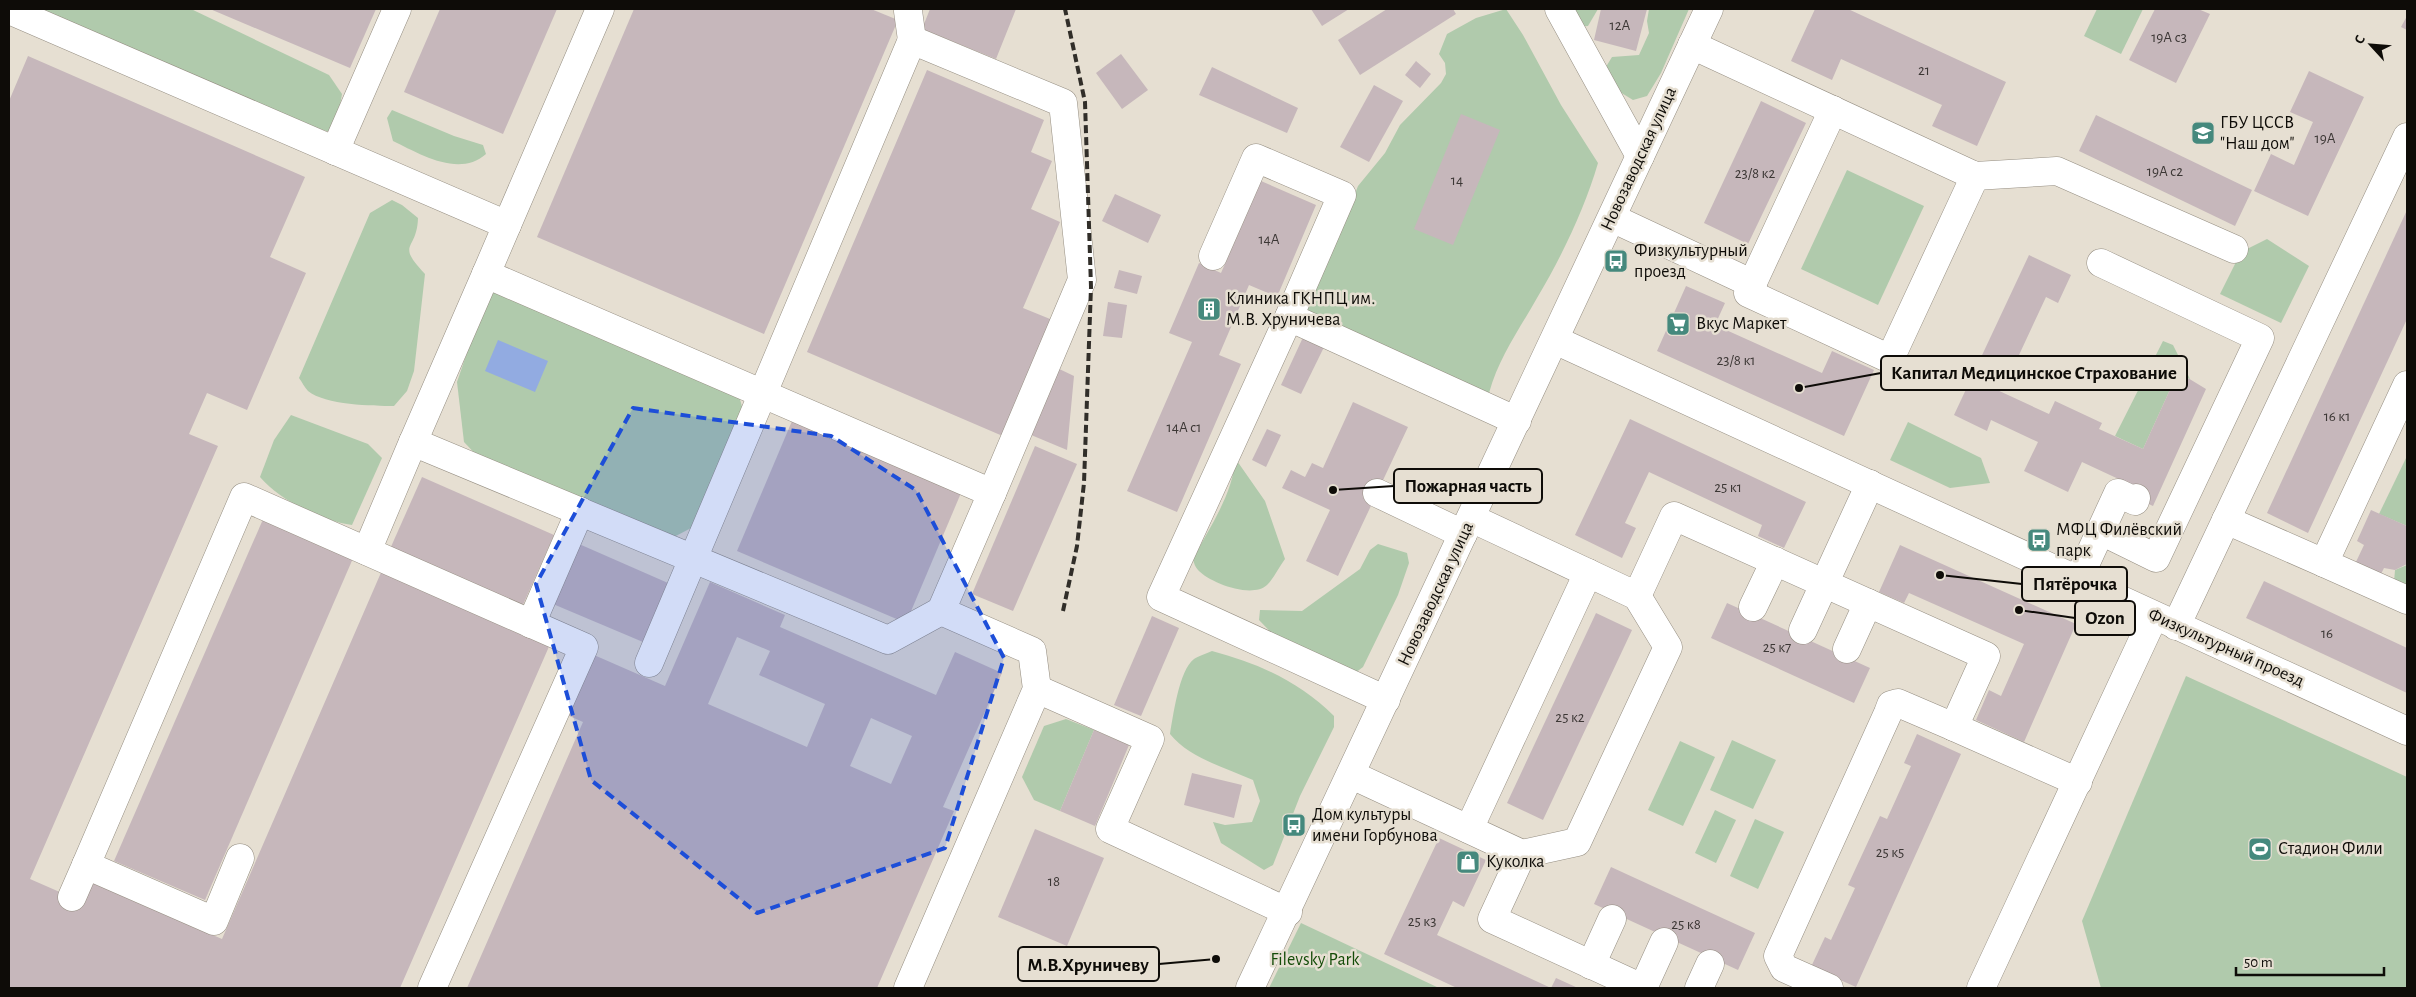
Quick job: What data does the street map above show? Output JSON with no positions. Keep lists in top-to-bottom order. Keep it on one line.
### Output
{"streets":{"street":["Новозаводская улица","Физкультурный проезд"]},"crossings":[["Новозаводская улица","Физкультурный проезд"]],"parks":["Filevsky Park"],"places":{"school or university":["ГБУ ЦССВ \"Наш дом\""],"bus stop":["Физкультурный проезд","МФЦ Филёвский парк","Дом культуры имени Горбунова"],"building":["Клиника ГКНПЦ им. М.В. Хруничева"],"supermarket":["Вкус Маркет"],"other":["Капитал Медицинское Страхование","Пожарная часть","Пятёрочка","Ozon","М.В.Хруничеву"],"sports":["Стадион Фили"],"shop":["Куколка"]},"house_numbers":["12А","19А с3","21","19А","19А с2","23/8 к2","14","14А","23/8 к1","16 к1","14А с1","25 к1","16","25 к7","25 к2","25 к5","18","25 к3","25 к8"],"scale_bar":"50 m","north":"top left"}
